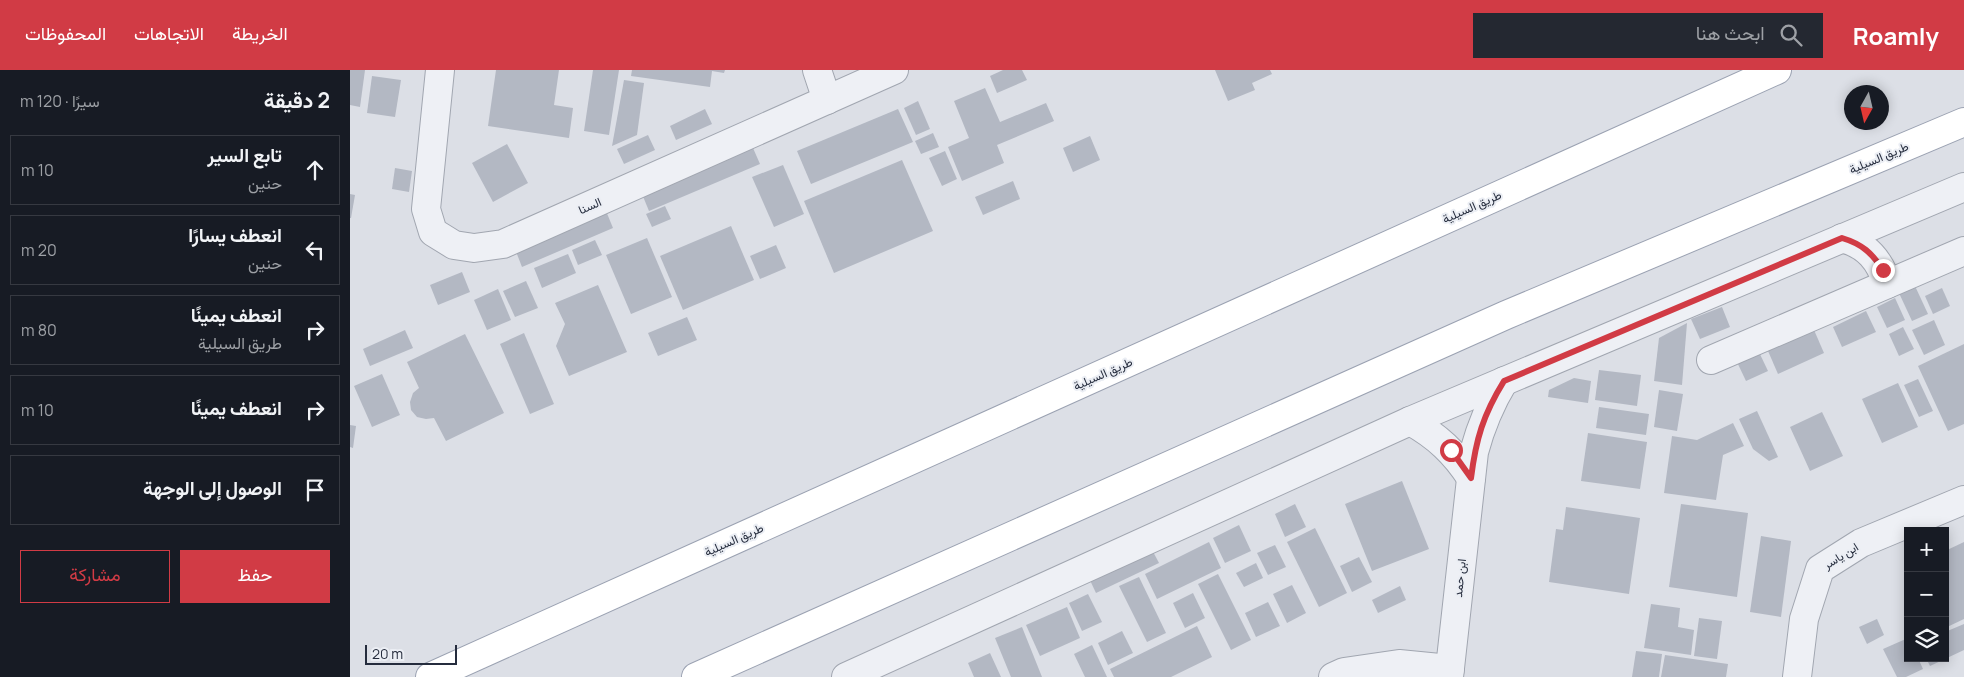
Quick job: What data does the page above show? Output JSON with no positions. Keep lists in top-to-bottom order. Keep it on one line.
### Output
{"streets":{"main road":["طريق السيلية"],"street":["السنا","ابن ياسر","ابن حمد"]},"scale_bar":"20 m","north":"bottom","page":{"header":"Roamly","search":"ابحث هنا","nav":["الخريطة","الاتجاهات","المحفوظات"],"heading":["2 دقيقة","سيرًا · 120 m"],"list":[["تابع السير","حنين","10 m"],["انعطف يسارًا","حنين","20 m"],["انعطف يمينًا","طريق السيلية","80 m"],["انعطف يمينًا","10 m"],"الوصول إلى الوجهة"],"map_buttons":["+","−"],"buttons":["حفظ","مشاركة"],"scale":"20 m"}}
